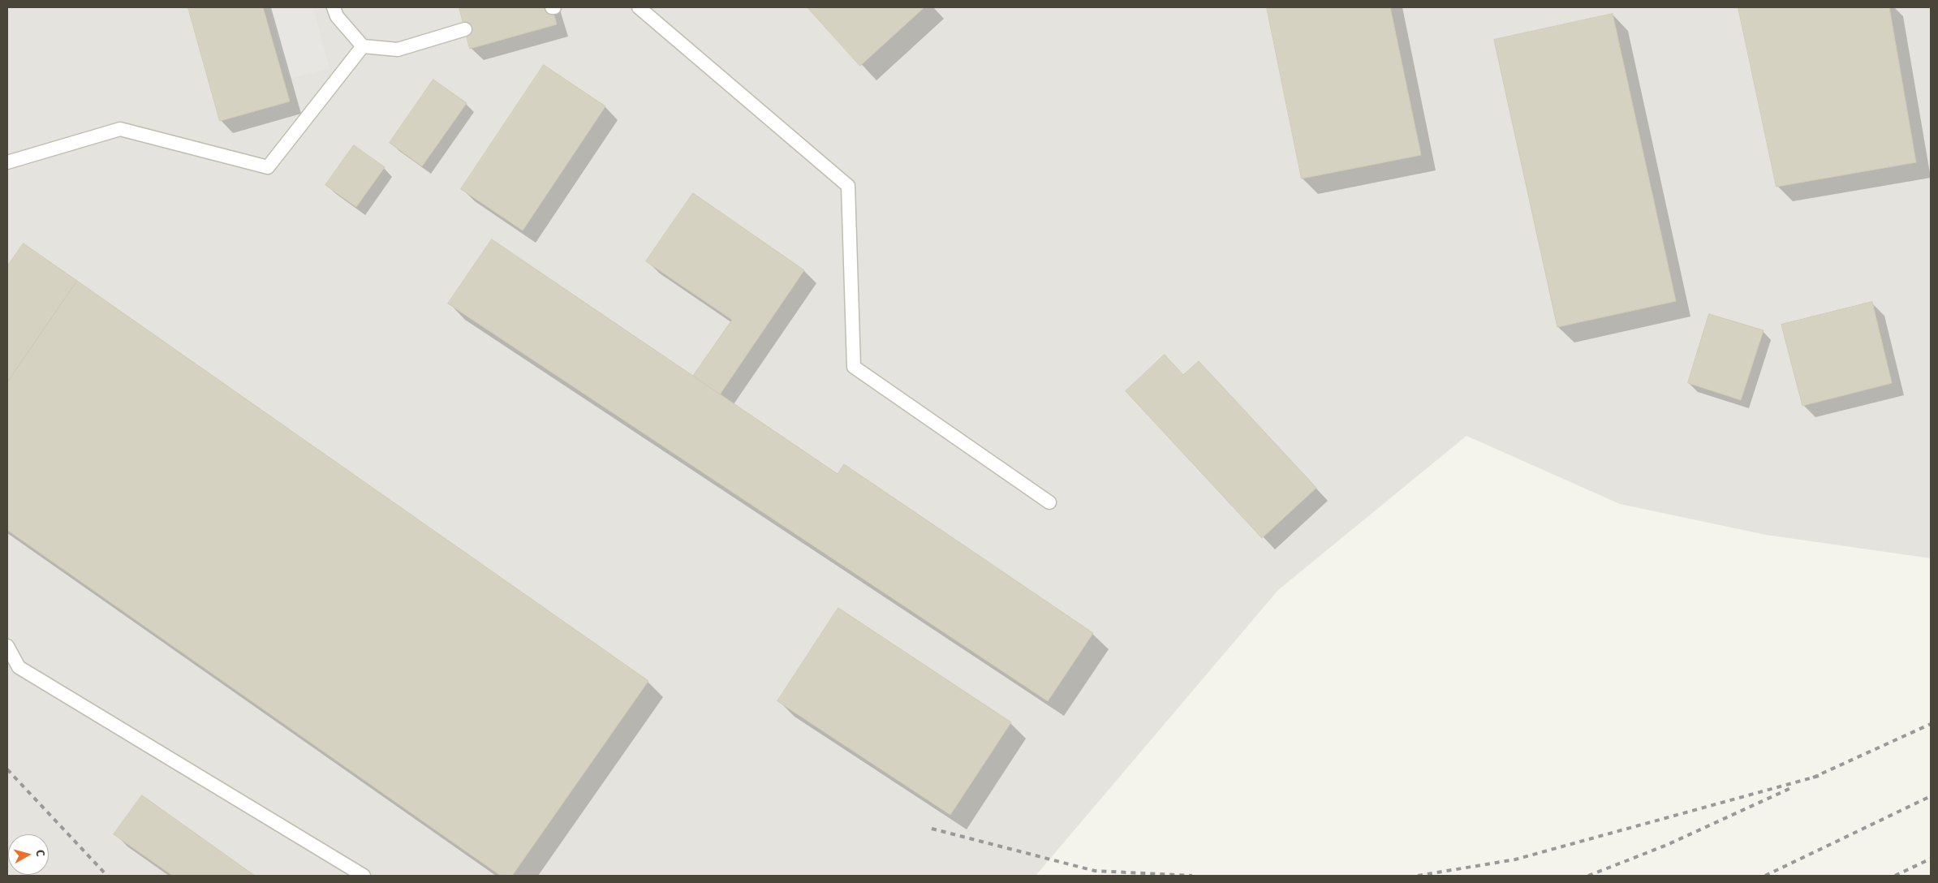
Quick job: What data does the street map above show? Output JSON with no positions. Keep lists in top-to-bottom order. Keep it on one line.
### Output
{"north":"right"}
